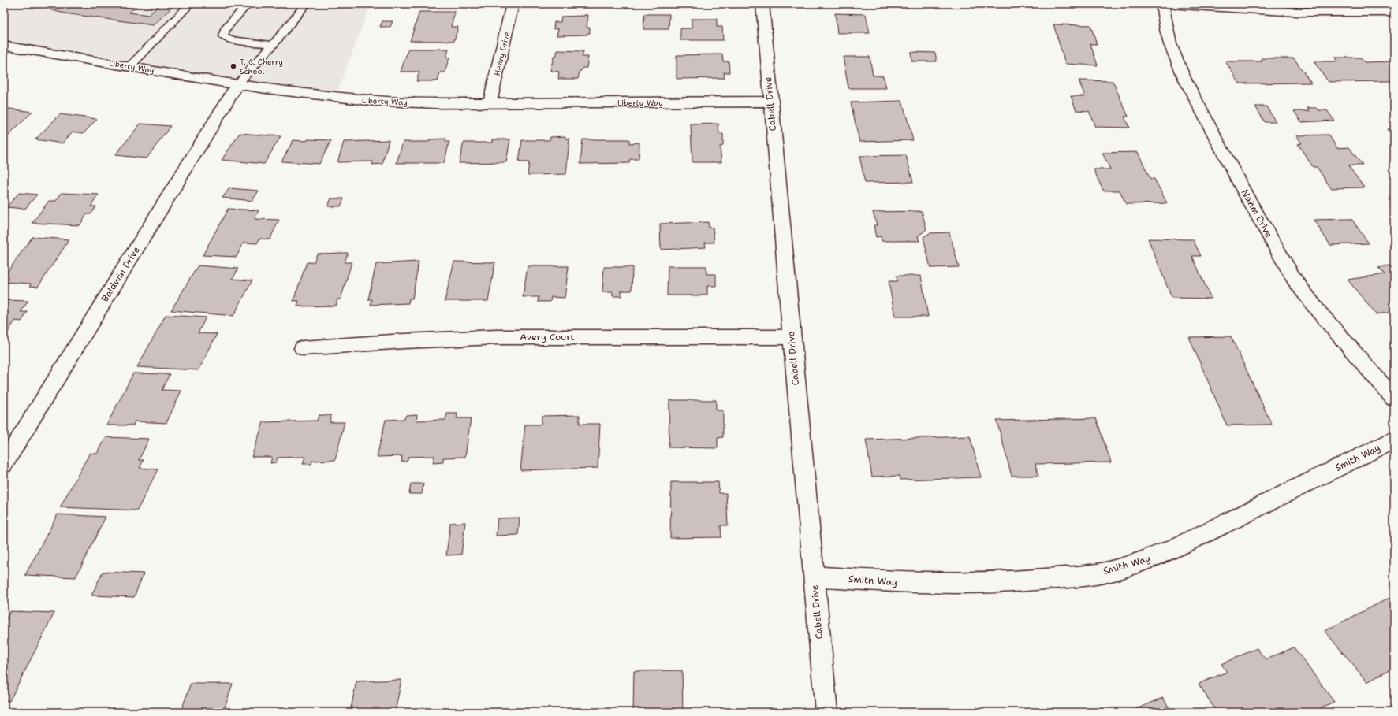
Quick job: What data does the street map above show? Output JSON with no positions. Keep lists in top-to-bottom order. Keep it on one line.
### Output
{"streets":{"street":["Henry Drive","Liberty Way","Cabell Drive","Nahm Drive","Baldwin Drive","Avery Court","Smith Way"]},"crossings":[["Henry Drive","Liberty Way"],["Liberty Way","Cabell Drive"],["Liberty Way","Baldwin Drive"],["Cabell Drive","Avery Court"],["Cabell Drive","Smith Way"]],"places":["T. C. Cherry School"]}
